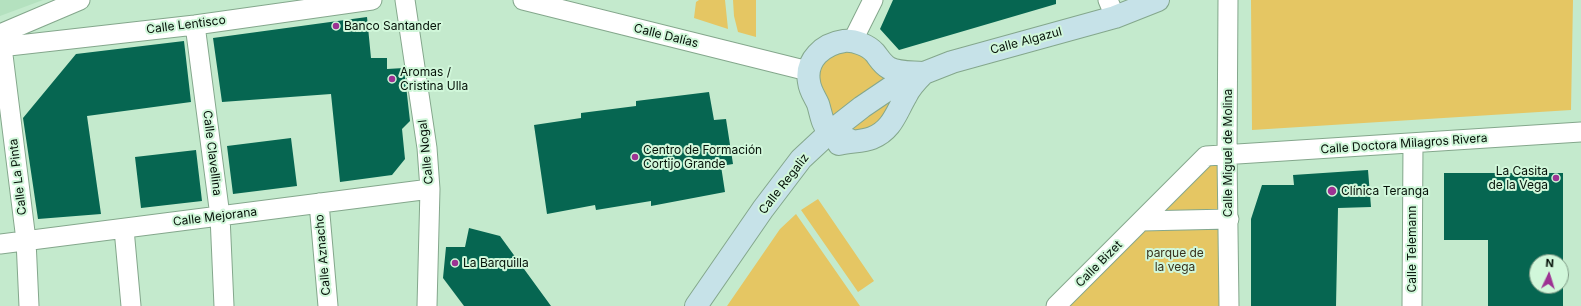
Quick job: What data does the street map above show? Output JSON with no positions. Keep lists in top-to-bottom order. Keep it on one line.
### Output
{"streets":{"street":["Calle Lentisco","Calle Dalías","Calle Algazul","Calle Doctora Milagros Rivera","Calle Nogal","Calle Clavellina","Calle Miguel de Molina","Calle La Pinta","Calle Regaliz","Calle Mejorana","Calle Telemann","Calle Aznacho","Calle Bizet"]},"crossings":[["Calle Lentisco","Calle Clavellina"],["Calle Lentisco","Calle La Pinta"],["Calle Algazul","Calle Regaliz"],["Calle Doctora Milagros Rivera","Calle Miguel de Molina"],["Calle Doctora Milagros Rivera","Calle Telemann"],["Calle Doctora Milagros Rivera","Calle Bizet"],["Calle Nogal","Calle Mejorana"],["Calle Clavellina","Calle Mejorana"],["Calle Miguel de Molina","Calle Bizet"],["Calle La Pinta","Calle Mejorana"],["Calle Mejorana","Calle Aznacho"]],"parks":["parque de la vega"],"places":["Banco Santander","Aromas / Cristina Ulla","Centro de Formación Cortijo Grande","La Casita de la Vega","Clínica Teranga","La Barquilla"],"north":"top"}
